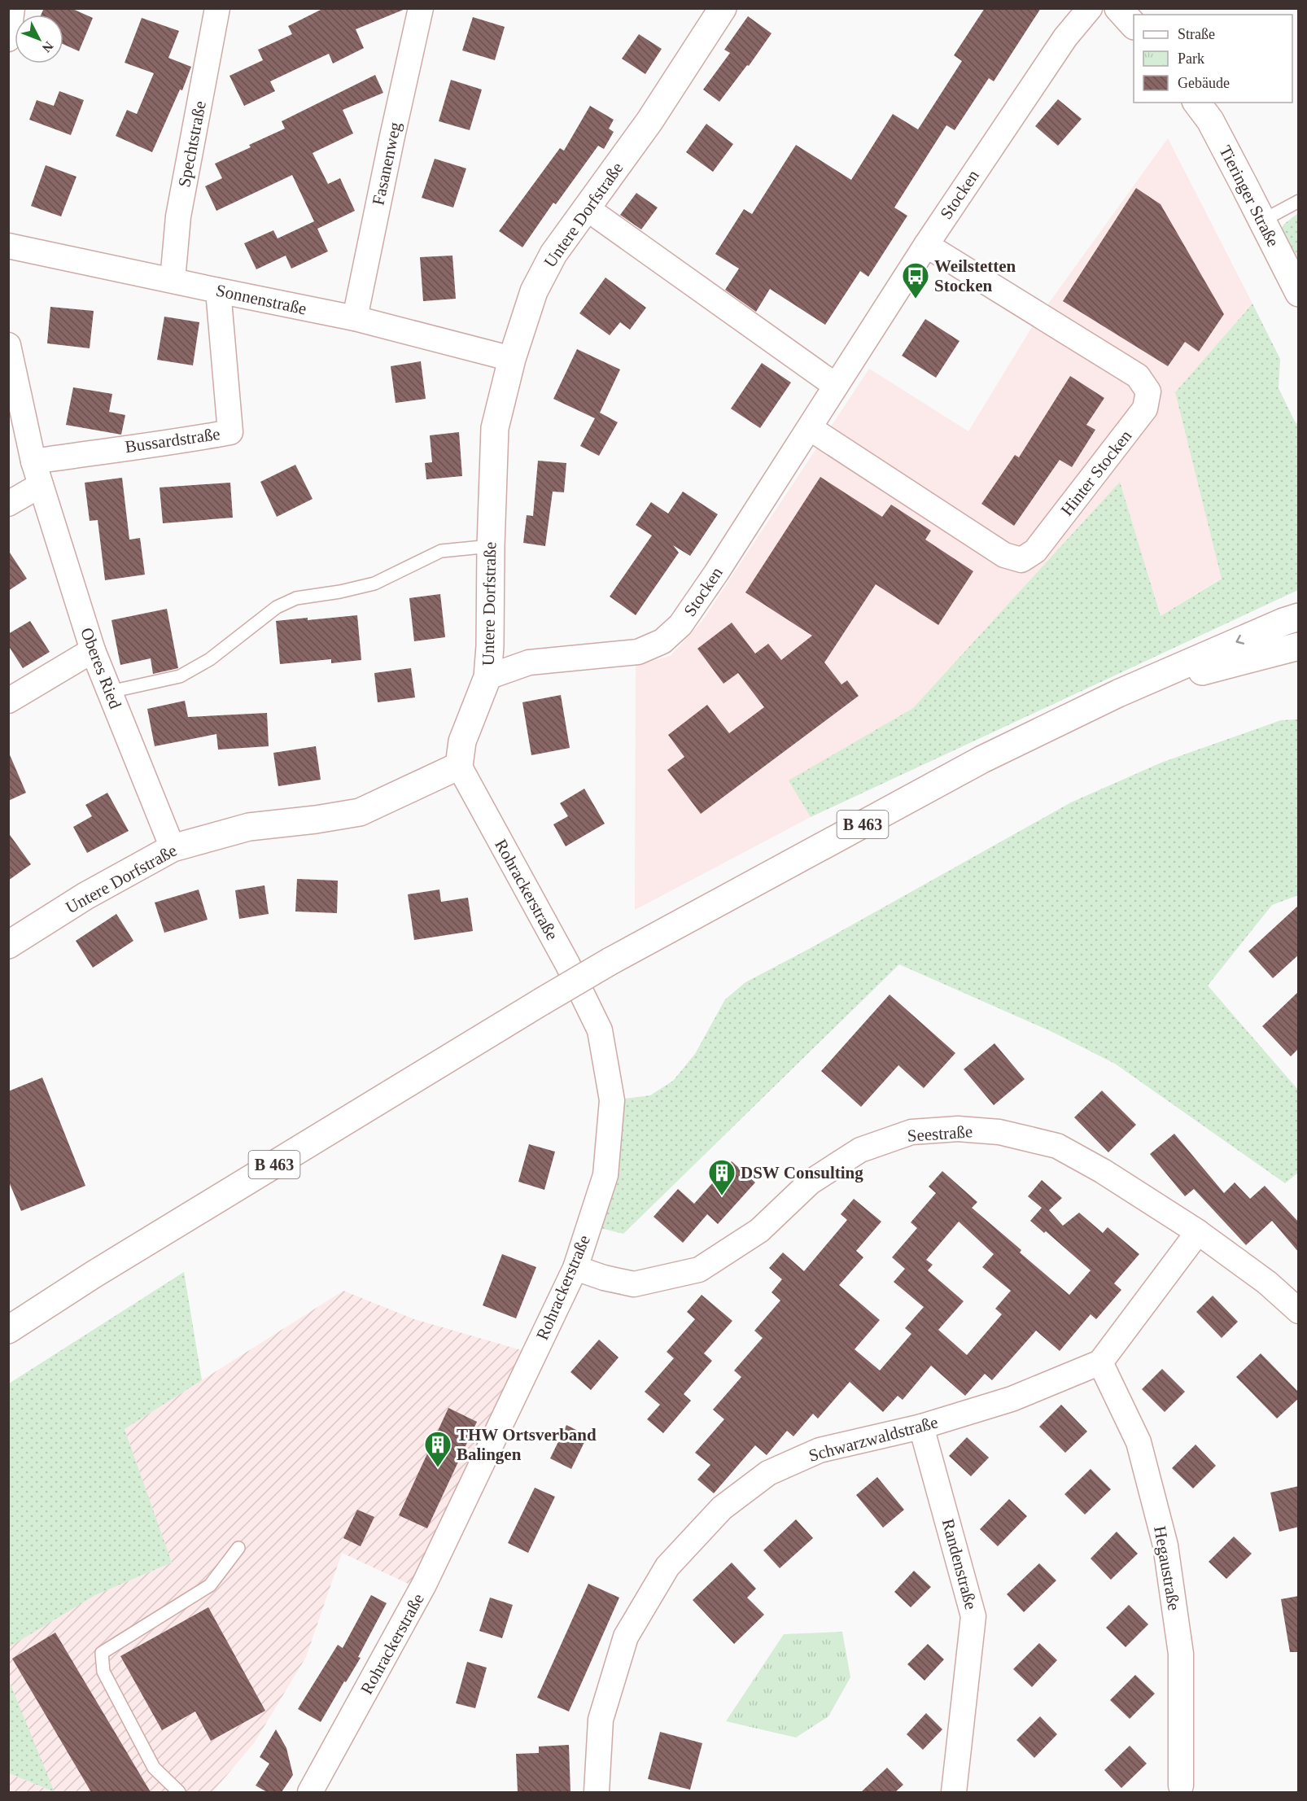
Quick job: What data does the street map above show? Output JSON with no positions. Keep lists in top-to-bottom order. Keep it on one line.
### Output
{"streets":{"main road":["Tieringer Straße","Untere Dorfstraße","B 463"],"street":["Spechtstraße","Fasanenweg","Stocken","Sonnenstraße","Bussardstraße","Hinter Stocken","Oberes Ried","Rohrackerstraße","Seestraße","Schwarzwaldstraße","Randenstraße","Hegaustraße"]},"crossings":[["Spechtstraße","Sonnenstraße"],["Fasanenweg","Sonnenstraße"],["Stocken","Untere Dorfstraße"],["Stocken","Hinter Stocken"],["Untere Dorfstraße","Sonnenstraße"],["Untere Dorfstraße","Oberes Ried"],["Untere Dorfstraße","Rohrackerstraße"],["Sonnenstraße","Bussardstraße"],["Bussardstraße","Oberes Ried"],["Rohrackerstraße","Seestraße"],["Schwarzwaldstraße","Randenstraße"],["Schwarzwaldstraße","Hegaustraße"]],"places":{"bus stop":["Weilstetten Stocken"],"building":["DSW Consulting","THW Ortsverband Balingen"]},"legend":["Straße","Park","Gebäude"],"north":"bottom right"}
